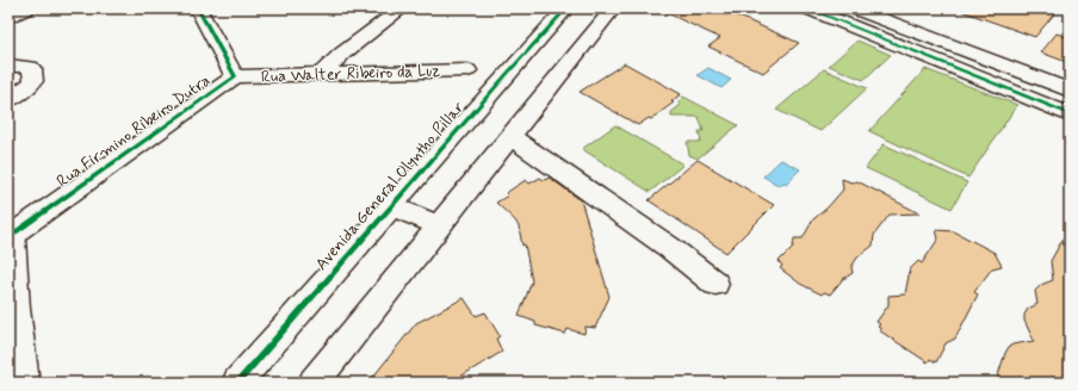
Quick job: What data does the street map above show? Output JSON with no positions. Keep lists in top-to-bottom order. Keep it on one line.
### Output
{"streets":{"street":["Rua Walter Ribeiro da Luz","Rua Firmino Ribeiro Dutra","Avenida General Olyntho Pillar"]},"crossings":[["Rua Walter Ribeiro da Luz","Rua Firmino Ribeiro Dutra"]]}
